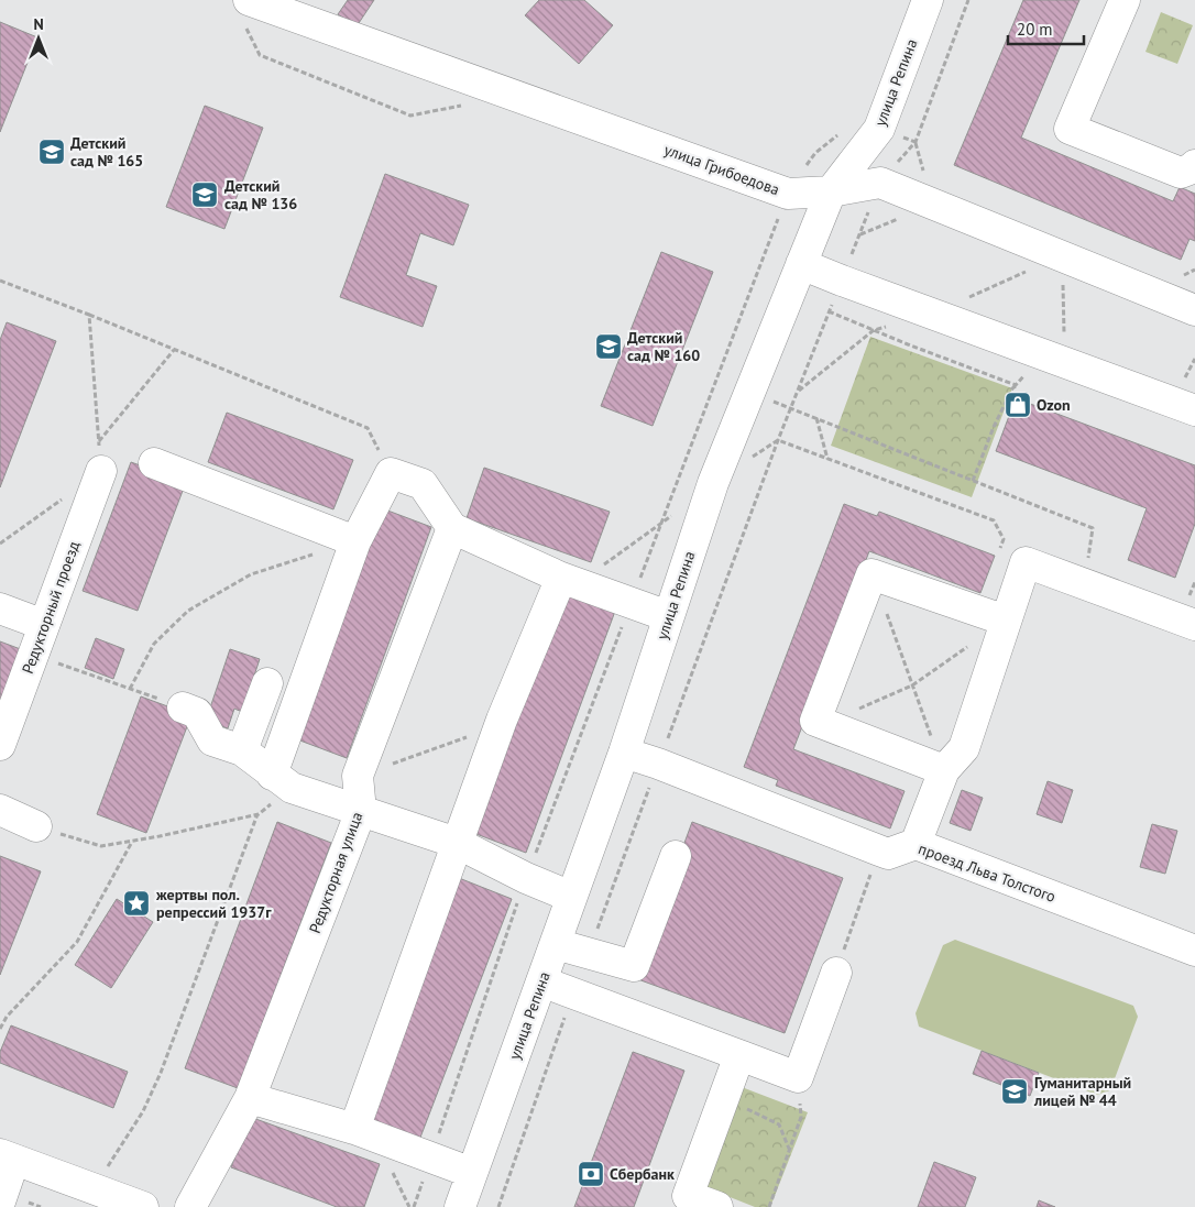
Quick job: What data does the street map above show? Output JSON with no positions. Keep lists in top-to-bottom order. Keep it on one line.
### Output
{"streets":{"street":["улица Репина","улица Грибоедова","Редукторный проезд","Редукторная улица","проезд Льва Толстого"]},"crossings":[["улица Репина","улица Грибоедова"],["улица Репина","проезд Льва Толстого"]],"places":{"school or university":["Детский сад № 165","Детский сад № 136","Детский сад № 160","Гуманитарный лицей № 44"],"shop":["Ozon"],"place":["жертвы пол. репрессий 1937г"],"bank":["Сбербанк"]},"scale_bar":"20 m","north":"top"}
